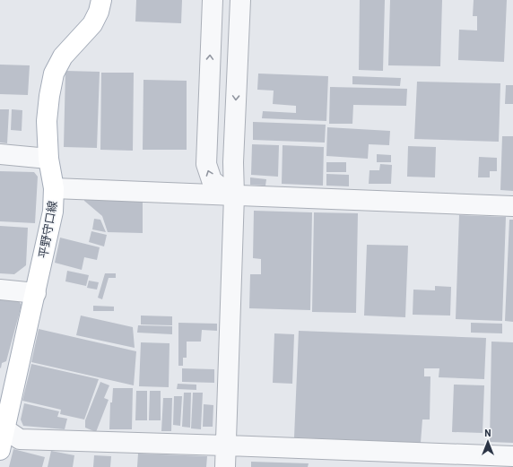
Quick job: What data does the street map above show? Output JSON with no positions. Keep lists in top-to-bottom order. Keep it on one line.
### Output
{"streets":{"main road":["平野守口線"]},"north":"top"}
